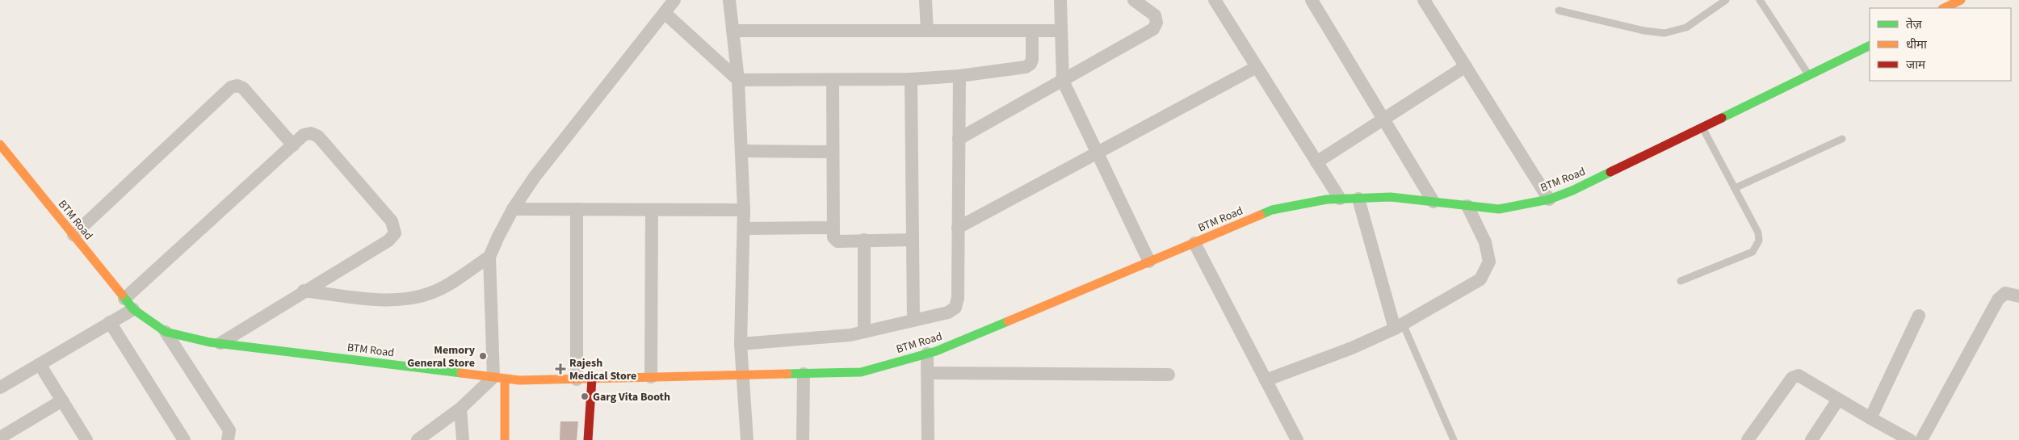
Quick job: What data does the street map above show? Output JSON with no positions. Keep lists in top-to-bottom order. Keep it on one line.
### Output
{"streets":{"street":["BTM Road"]},"places":{"other":["Memory General Store","Garg Vita Booth"],"health":["Rajesh Medical Store"]},"legend":["तेज़","धीमा","जाम"]}
